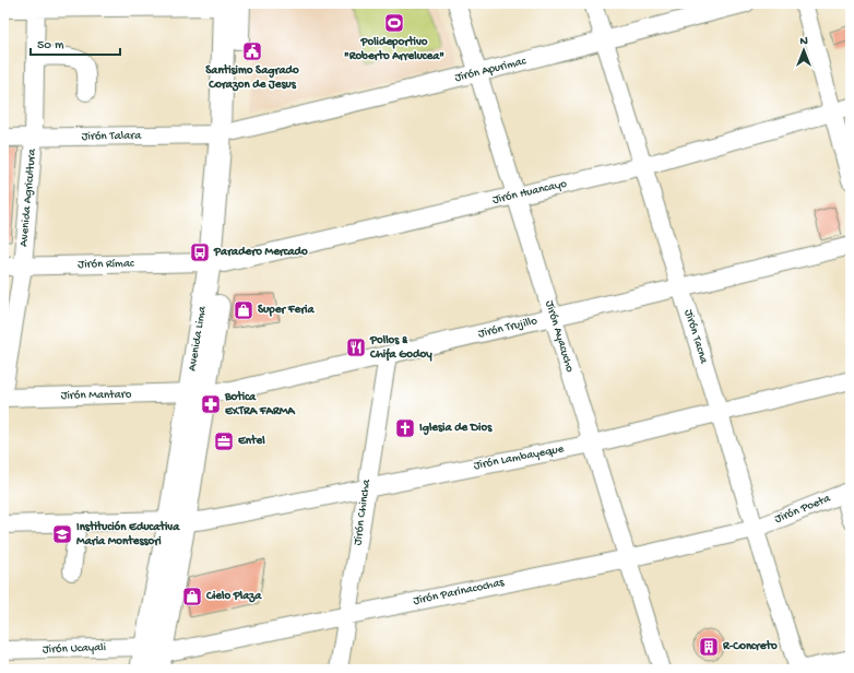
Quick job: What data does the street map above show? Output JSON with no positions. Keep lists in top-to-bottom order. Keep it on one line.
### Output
{"streets":{"main road":["Avenida Lima"],"street":["Jirón Apurimac","Jirón Talara","Jirón Huancayo","Avenida Agricultura","Jirón Rímac","Jirón Trujillo","Jirón Ayacucho","Jirón Tacna","Jirón Mantaro","Jirón Lambayeque","Jirón Poeta","Jirón Chincha","Jirón Parinacochas","Jirón Ucayali"]},"crossings":[["Jirón Apurimac","Jirón Talara"],["Jirón Apurimac","Jirón Ayacucho"],["Jirón Apurimac","Jirón Tacna"],["Jirón Apurimac","Avenida Lima"],["Jirón Talara","Avenida Agricultura"],["Jirón Talara","Avenida Lima"],["Jirón Huancayo","Jirón Rímac"],["Jirón Huancayo","Jirón Ayacucho"],["Jirón Huancayo","Jirón Tacna"],["Jirón Huancayo","Avenida Lima"],["Avenida Agricultura","Jirón Rímac"],["Jirón Rímac","Avenida Lima"],["Jirón Trujillo","Jirón Ayacucho"],["Jirón Trujillo","Jirón Tacna"],["Jirón Trujillo","Avenida Lima"],["Jirón Trujillo","Jirón Mantaro"],["Jirón Trujillo","Jirón Chincha"],["Jirón Ayacucho","Jirón Lambayeque"],["Jirón Ayacucho","Jirón Parinacochas"],["Jirón Tacna","Jirón Lambayeque"],["Jirón Tacna","Jirón Poeta"],["Jirón Tacna","Jirón Parinacochas"],["Avenida Lima","Jirón Mantaro"],["Avenida Lima","Jirón Lambayeque"],["Avenida Lima","Jirón Parinacochas"],["Avenida Lima","Jirón Ucayali"],["Jirón Lambayeque","Jirón Chincha"],["Jirón Poeta","Jirón Parinacochas"],["Jirón Chincha","Jirón Parinacochas"],["Jirón Parinacochas","Jirón Ucayali"]],"places":{"sports":["Polideportivo \"Roberto Arrelucea\""],"public building":["Santisimo Sagrado Corazon de Jesus"],"bus stop":["Paradero Mercado"],"shop":["Super Feria","Cielo Plaza"],"restaurant":["Pollos & Chifa Godoy"],"pharmacy":["Botica EXTRA FARMA"],"church":["Iglesia de Dios"],"office":["Entel"],"school or university":["Institución Educativa Maria Montessori"],"building":["R-Concreto"]},"scale_bar":"50 m","north":"top"}
